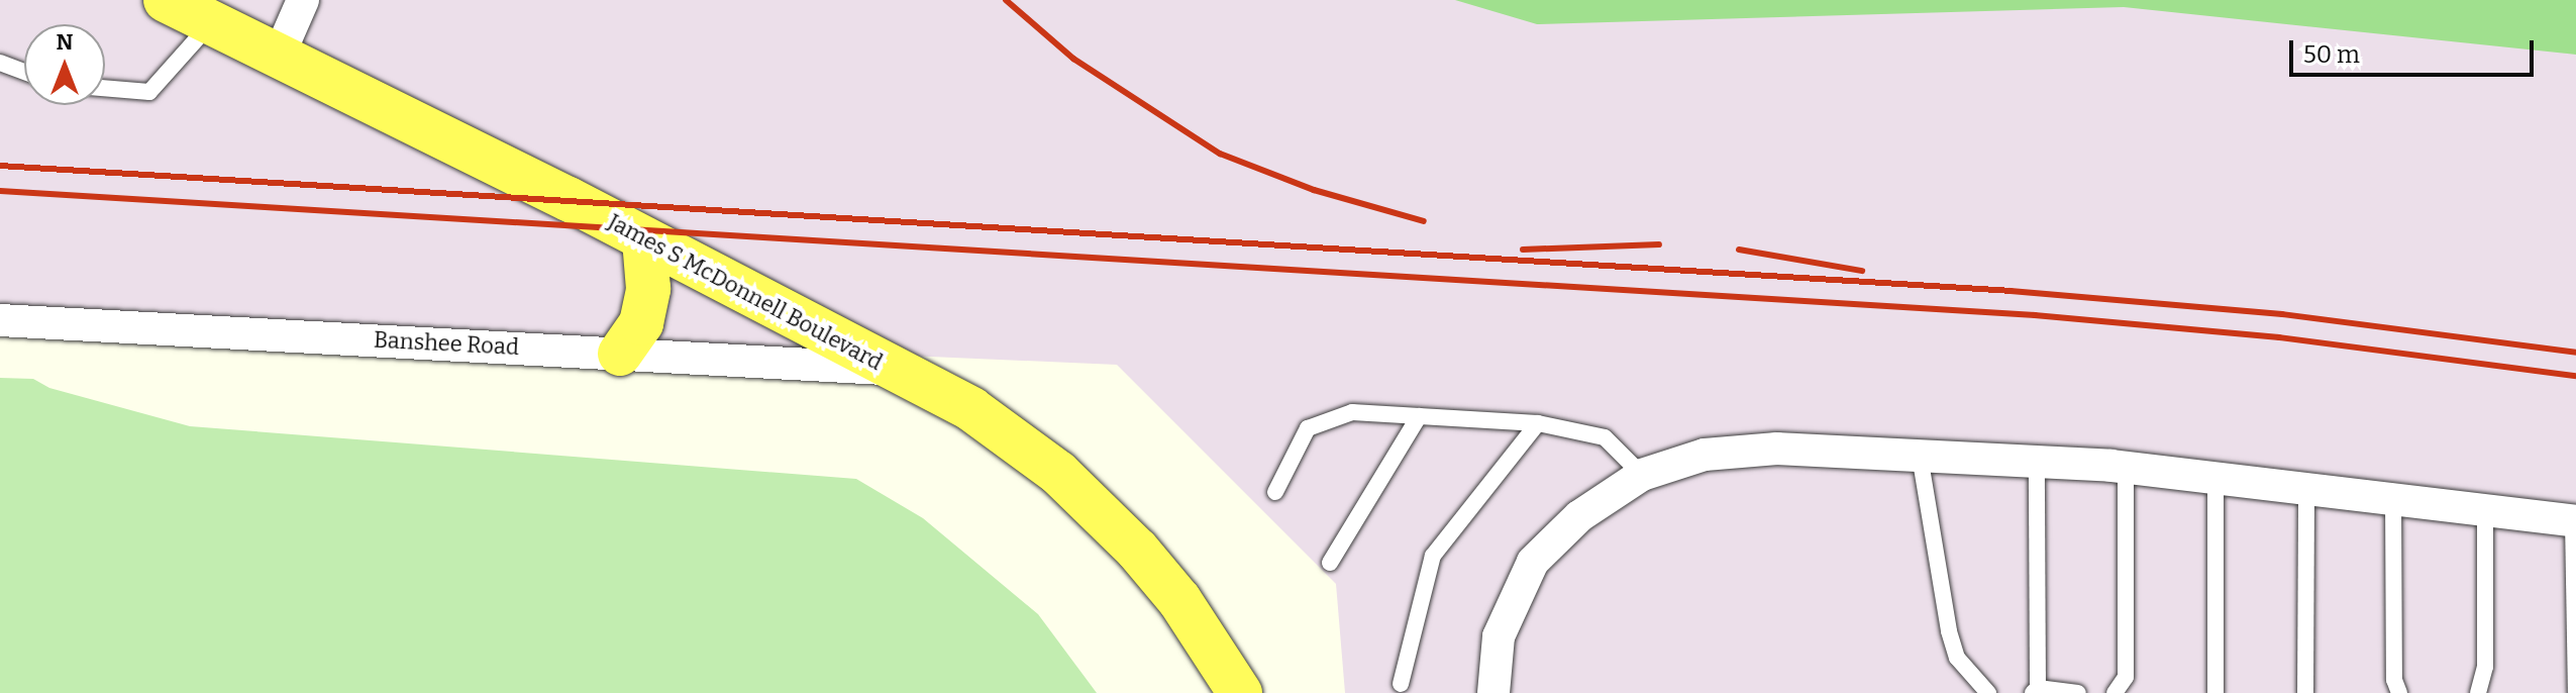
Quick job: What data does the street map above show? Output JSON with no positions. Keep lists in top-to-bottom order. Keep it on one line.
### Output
{"streets":{"main road":["James S McDonnell Boulevard"],"street":["Banshee Road"]},"crossings":[["James S McDonnell Boulevard","Banshee Road"]],"scale_bar":"50 m","north":"top"}
